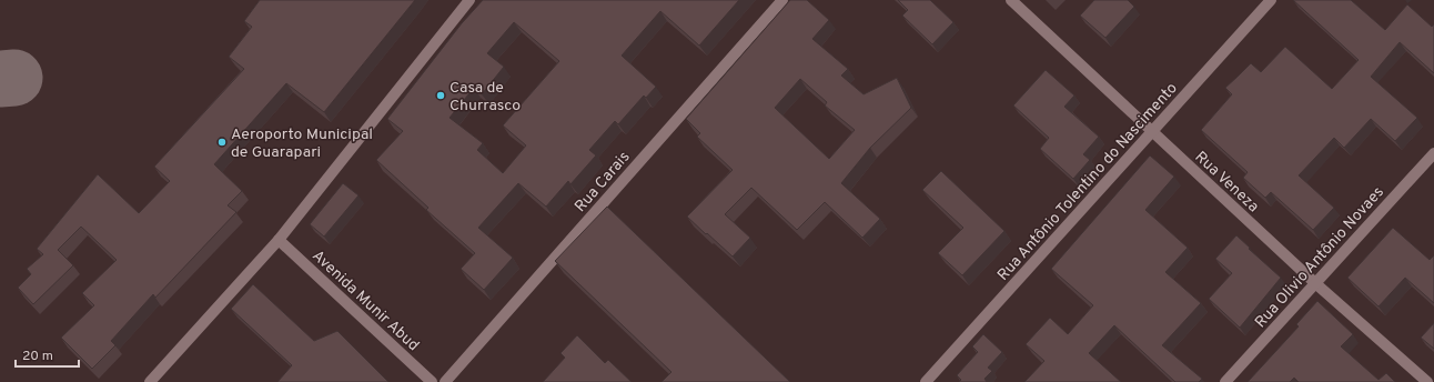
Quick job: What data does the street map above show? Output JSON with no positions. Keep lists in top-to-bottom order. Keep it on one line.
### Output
{"streets":{"street":["Rua Carais","Rua Antônio Tolentino do Nascimento","Rua Veneza","Rua Olivio Antônio Novaes","Avenida Munir Abud"]},"crossings":[["Rua Antônio Tolentino do Nascimento","Rua Veneza"],["Rua Veneza","Rua Olivio Antônio Novaes"]],"places":["Casa de Churrasco","Aeroporto Municipal de Guarapari"],"scale_bar":"20 m"}
